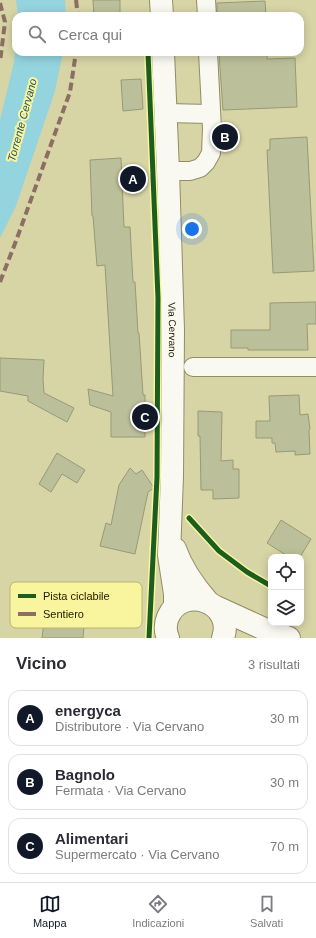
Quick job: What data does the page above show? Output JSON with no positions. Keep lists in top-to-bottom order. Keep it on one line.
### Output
{"streets":{"main road":["Via Cervano"]},"water":["Torrente Cervano"],"legend":["Pista ciclabile","Sentiero"],"page":{"search":"Cerca qui","pins":["B","A","C"],"heading":["Vicino","3 risultati"],"list":[{"mark":"A","name":"energyca","note":"Distributore · Via Cervano","value":"30 m"},{"mark":"B","name":"Bagnolo","note":"Fermata · Via Cervano","value":"30 m"},{"mark":"C","name":"Alimentari","note":"Supermercato · Via Cervano","value":"70 m"}],"nav":["Mappa","Indicazioni","Salvati"]}}
